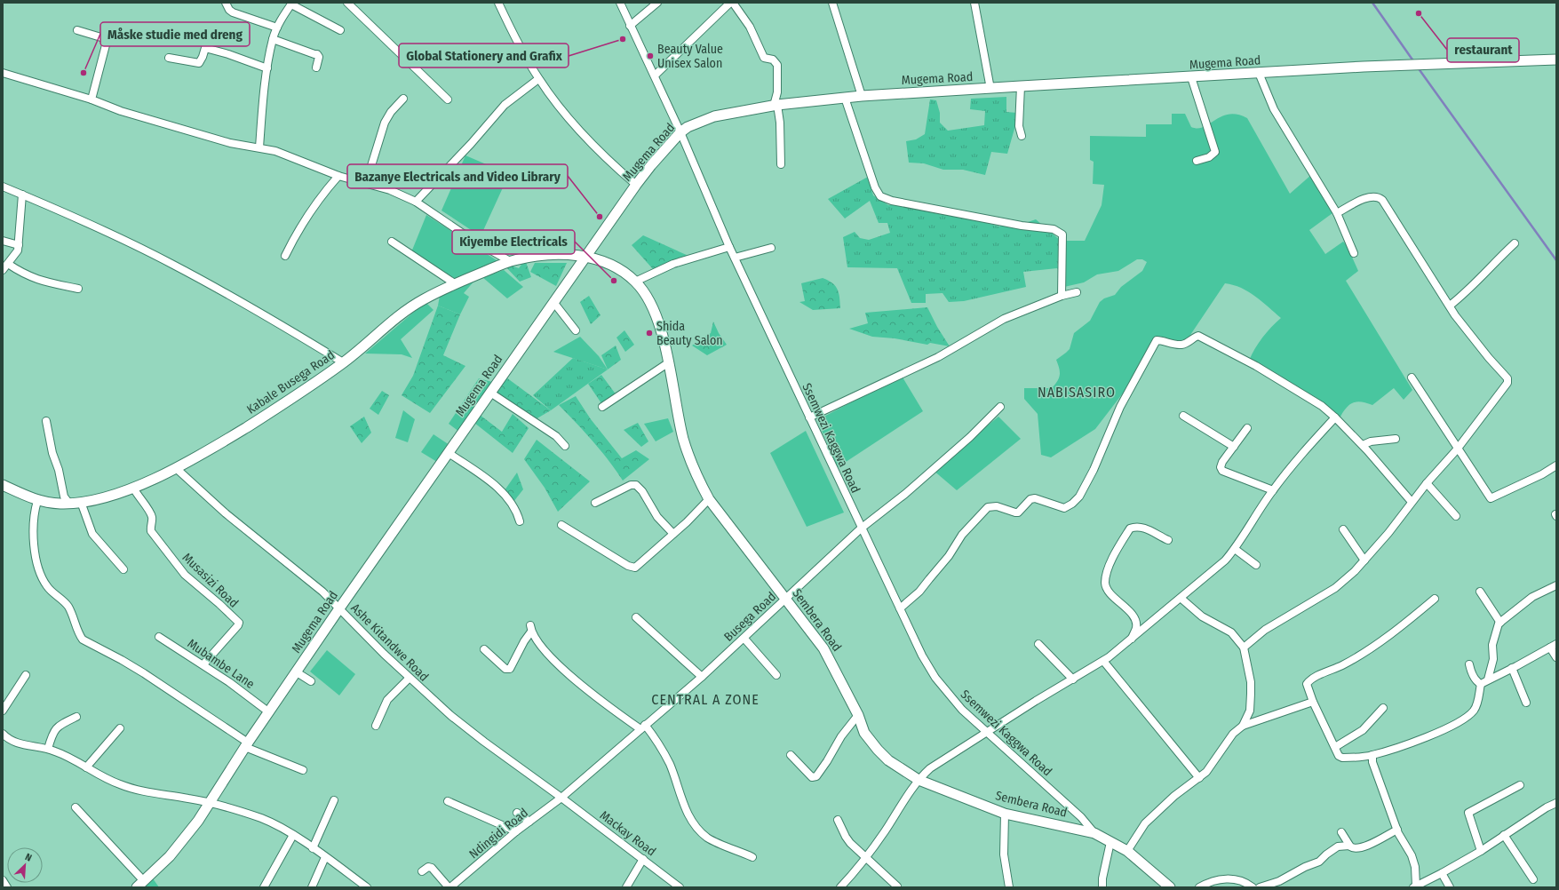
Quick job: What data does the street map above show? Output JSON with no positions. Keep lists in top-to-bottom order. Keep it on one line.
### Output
{"streets":{"street":["Mugema Road","Kabale Busega Road","Ssemwezi Kaggwa Road","Musasizi Road","Busega Road","Sembera Road","Ashe Kitandwe Road","Mubambe Lane","Ndingidi Road","Mackay Road"]},"crossings":[["Mugema Road","Kabale Busega Road"],["Mugema Road","Ssemwezi Kaggwa Road"],["Mugema Road","Sembera Road"],["Mugema Road","Ashe Kitandwe Road"],["Mugema Road","Mubambe Lane"],["Kabale Busega Road","Musasizi Road"],["Kabale Busega Road","Sembera Road"],["Kabale Busega Road","Ashe Kitandwe Road"],["Ssemwezi Kaggwa Road","Busega Road"],["Ssemwezi Kaggwa Road","Sembera Road"],["Musasizi Road","Mubambe Lane"],["Busega Road","Sembera Road"],["Busega Road","Ashe Kitandwe Road"],["Busega Road","Ndingidi Road"],["Busega Road","Mackay Road"],["Ashe Kitandwe Road","Ndingidi Road"],["Ashe Kitandwe Road","Mackay Road"],["Ndingidi Road","Mackay Road"]],"districts":["NABISASIRO","CENTRAL A ZONE"],"places":["restaurant","Global Stationery and Grafix","Beauty Value Unisex Salon","Måske studie med dreng","Bazanye Electricals and Video Library","Kiyembe Electricals","Shida Beauty Salon"],"north":"top right"}
